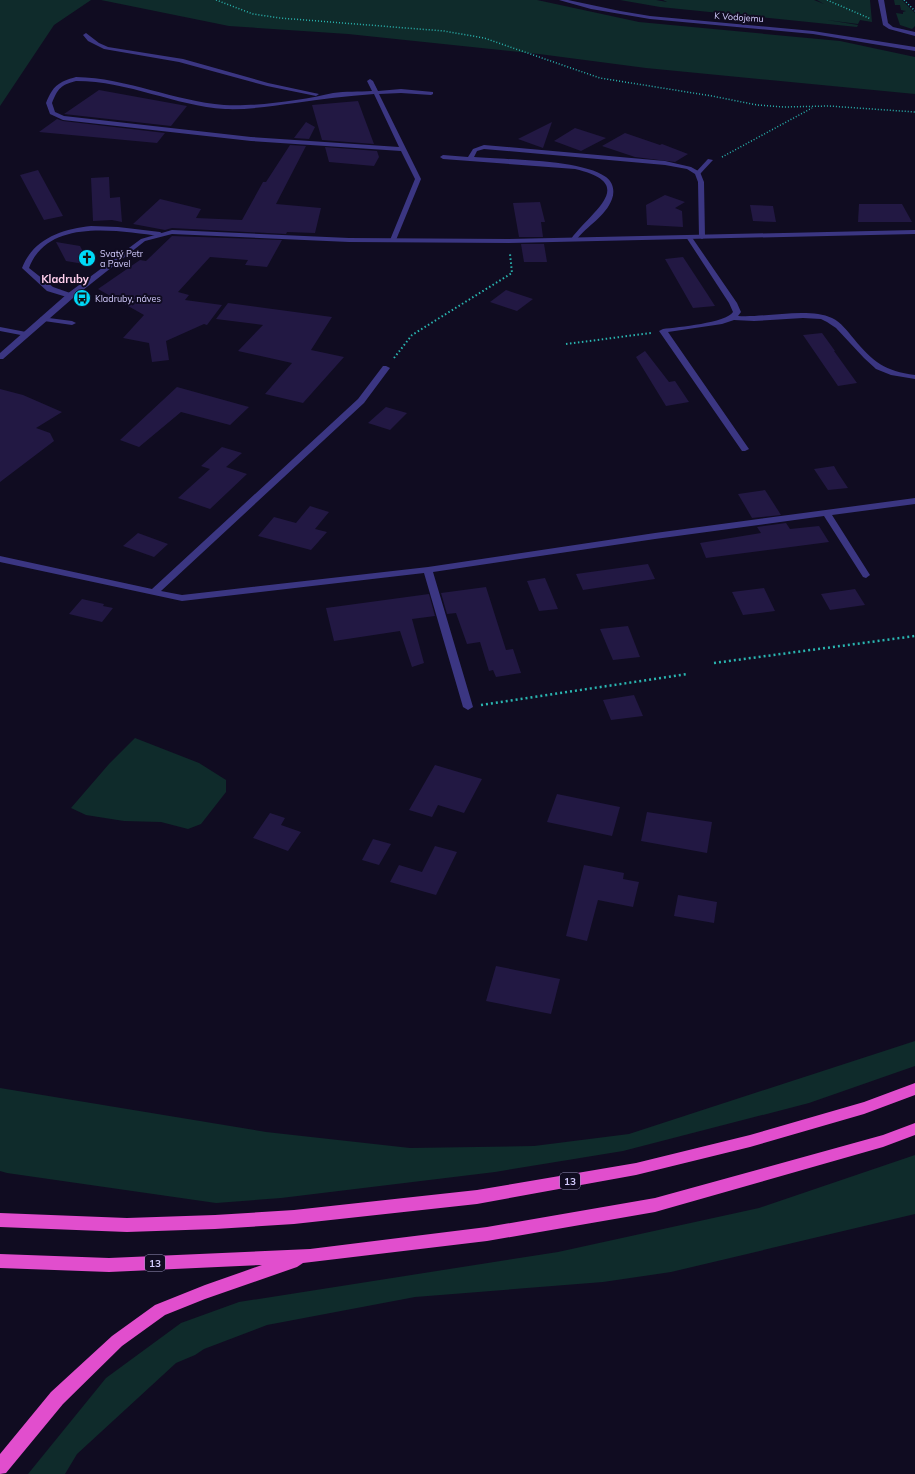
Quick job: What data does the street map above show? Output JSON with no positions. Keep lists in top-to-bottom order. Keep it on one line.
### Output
{"streets":{"highway":["13"],"street":["K Vodojemu"]},"districts":["Kladruby"],"places":{"church":["Svatý Petr a Pavel"],"bus stop":["Kladruby, náves"]}}
